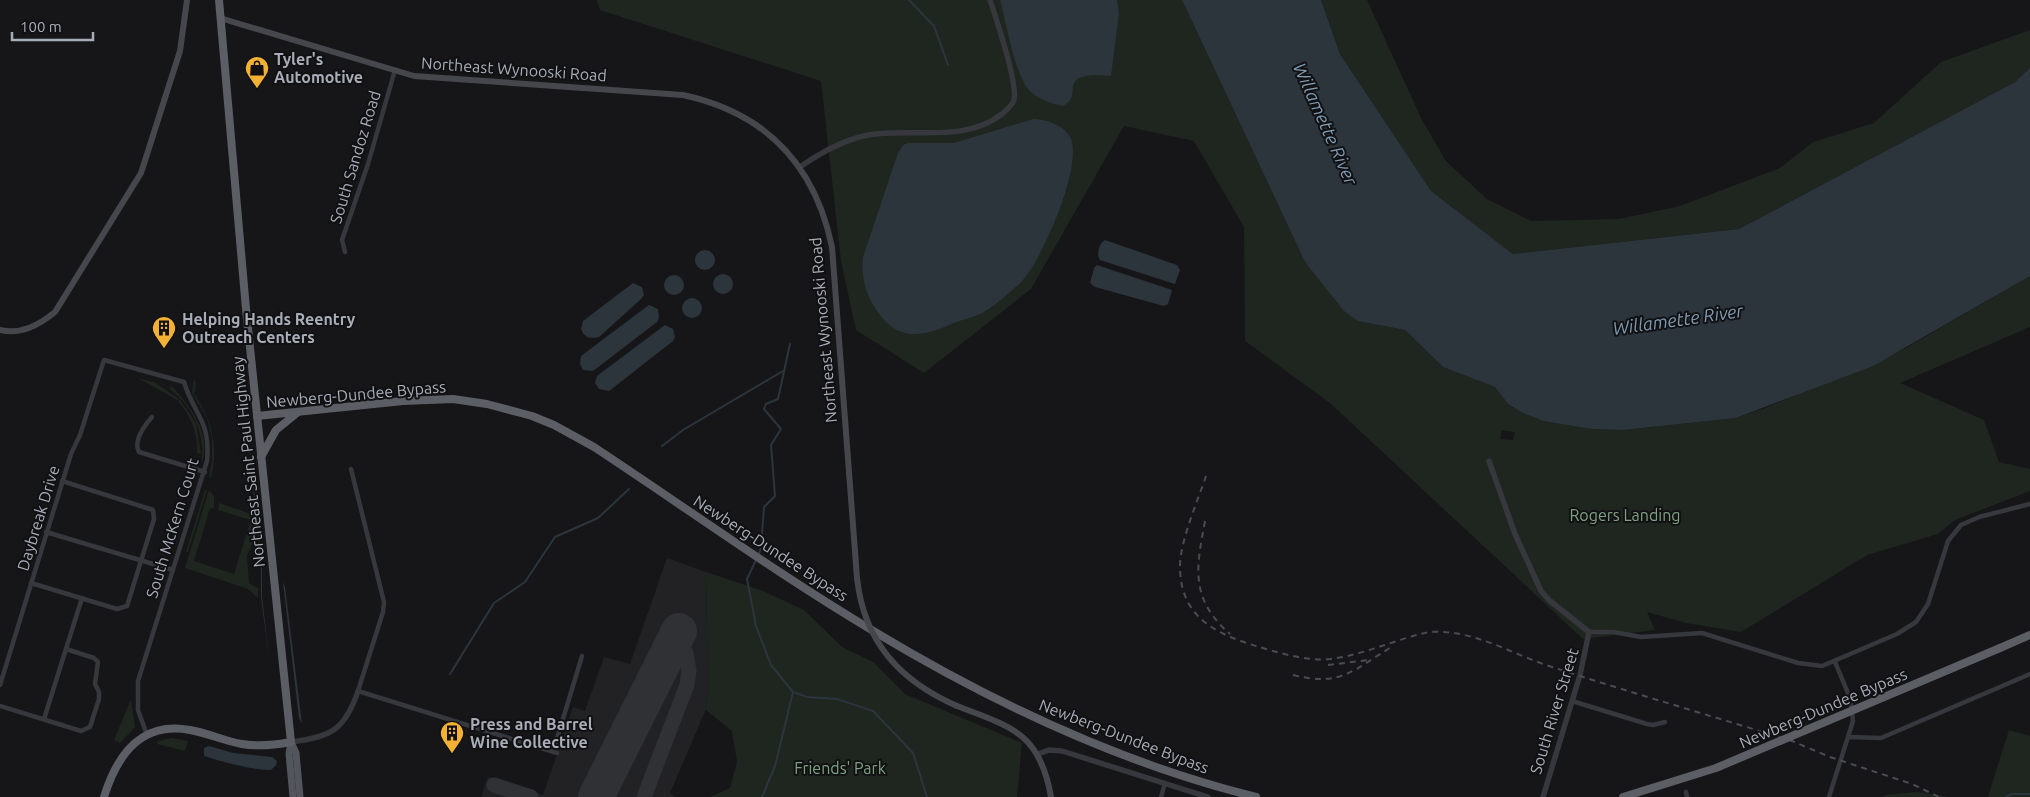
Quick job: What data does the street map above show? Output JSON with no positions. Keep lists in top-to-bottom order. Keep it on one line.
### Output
{"streets":{"highway":["Newberg-Dundee Bypass","Northeast Saint Paul Highway"],"main road":["Northeast Wynooski Road"],"street":["South Sandoz Road","Daybreak Drive","South McKern Court","South River Street"]},"crossings":[["Northeast Wynooski Road","South Sandoz Road"],["Northeast Wynooski Road","Northeast Saint Paul Highway"],["Newberg-Dundee Bypass","Northeast Saint Paul Highway"],["Daybreak Drive","South McKern Court"]],"water":["Willamette River"],"parks":["Rogers Landing","Friends' Park"],"places":{"shop":["Tyler's Automotive"],"building":["Helping Hands Reentry Outreach Centers","Press and Barrel Wine Collective"]},"scale_bar":"100 m"}
